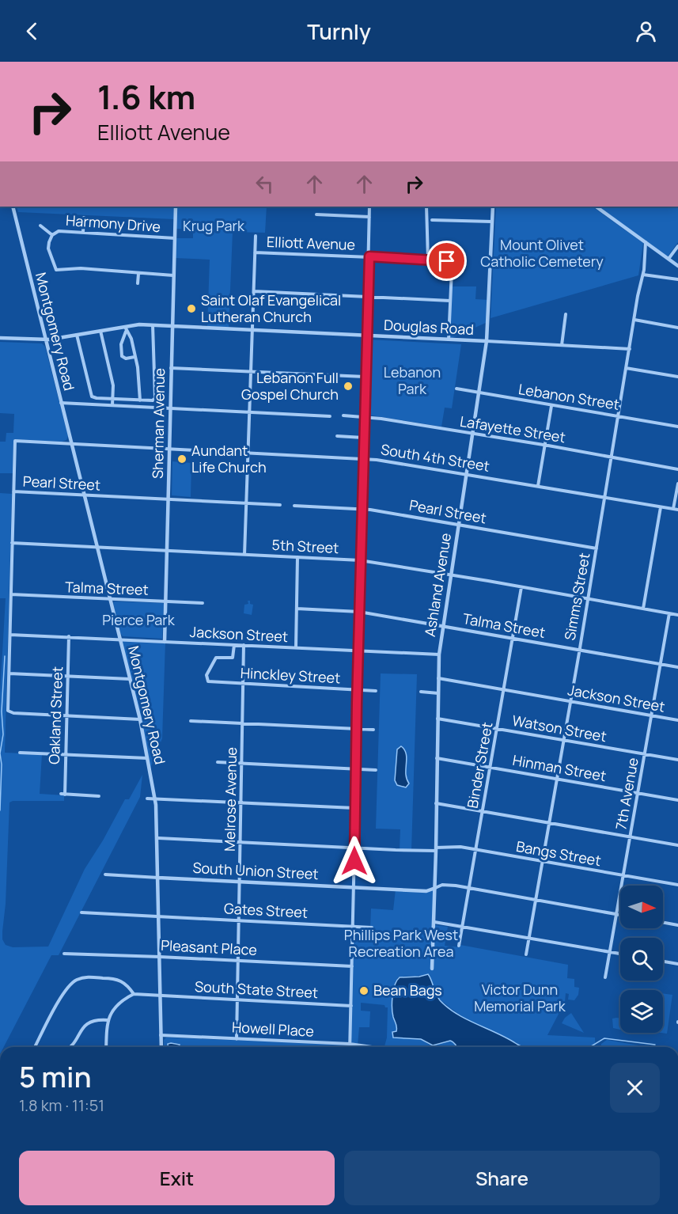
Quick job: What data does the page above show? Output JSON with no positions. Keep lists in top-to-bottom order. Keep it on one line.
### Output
{"streets":{"street":["Harmony Drive","Elliott Avenue","Douglas Road","Montgomery Road","Lebanon Street","Sherman Avenue","Lafayette Street","South 4th Street","Pearl Street","5th Street","Ashland Avenue","Talma Street","Simms Street","Jackson Street","Hinckley Street","Oakland Street","Watson Street","Binder Street","Hinman Street","7th Avenue","Melrose Avenue","Bangs Street","South Union Street","Gates Street","Pleasant Place","South State Street","Howell Place"]},"crossings":[["Harmony Drive","Sherman Avenue"],["Douglas Road","Montgomery Road"],["Douglas Road","Sherman Avenue"],["Douglas Road","Ashland Avenue"],["Douglas Road","Simms Street"],["Montgomery Road","South 4th Street"],["Montgomery Road","Pearl Street"],["Montgomery Road","5th Street"],["Montgomery Road","Talma Street"],["Montgomery Road","Jackson Street"],["Montgomery Road","Bangs Street"],["Montgomery Road","South Union Street"],["Montgomery Road","Gates Street"],["Montgomery Road","Pleasant Place"],["Montgomery Road","South State Street"],["Montgomery Road","Howell Place"],["Lebanon Street","Ashland Avenue"],["Lebanon Street","Simms Street"],["Sherman Avenue","South 4th Street"],["Sherman Avenue","Pearl Street"],["Sherman Avenue","5th Street"],["Sherman Avenue","Talma Street"],["Sherman Avenue","Jackson Street"],["Lafayette Street","Ashland Avenue"],["Lafayette Street","Simms Street"],["South 4th Street","Pearl Street"],["South 4th Street","Ashland Avenue"],["South 4th Street","Simms Street"],["Pearl Street","Ashland Avenue"],["Pearl Street","Simms Street"],["5th Street","Ashland Avenue"],["5th Street","Simms Street"],["5th Street","Binder Street"],["5th Street","7th Avenue"],["Ashland Avenue","Talma Street"],["Ashland Avenue","Jackson Street"],["Ashland Avenue","Watson Street"],["Ashland Avenue","Hinman Street"],["Ashland Avenue","Bangs Street"],["Ashland Avenue","South Union Street"],["Talma Street","Simms Street"],["Talma Street","Binder Street"],["Talma Street","7th Avenue"],["Simms Street","Jackson Street"],["Simms Street","Watson Street"],["Simms Street","Hinman Street"],["Simms Street","Bangs Street"],["Simms Street","South Union Street"],["Jackson Street","Hinckley Street"],["Jackson Street","Oakland Street"],["Jackson Street","Binder Street"],["Jackson Street","7th Avenue"],["Jackson Street","Melrose Avenue"],["Hinckley Street","Melrose Avenue"],["Watson Street","Binder Street"],["Watson Street","7th Avenue"],["Binder Street","Hinman Street"],["Binder Street","Bangs Street"],["Binder Street","South Union Street"],["Hinman Street","7th Avenue"],["7th Avenue","Bangs Street"],["7th Avenue","South Union Street"],["Melrose Avenue","Bangs Street"],["Melrose Avenue","South Union Street"],["Melrose Avenue","Gates Street"],["Melrose Avenue","Pleasant Place"],["Melrose Avenue","South State Street"],["Melrose Avenue","Howell Place"]],"parks":["Krug Park","Mount Olivet Catholic Cemetery","Lebanon Park","Pierce Park","Phillips Park West Recreation Area","Victor Dunn Memorial Park"],"places":["Saint Olaf Evangelical Lutheran Church","Lebanon Full Gospel Church","Aundant Life Church","Bean Bags"],"north":"right","page":{"header":"Turnly","turn":["1.6 km","Elliott Avenue"],"heading":["5 min","1.8 km · 11:51"],"buttons":["Exit","Share"]}}
